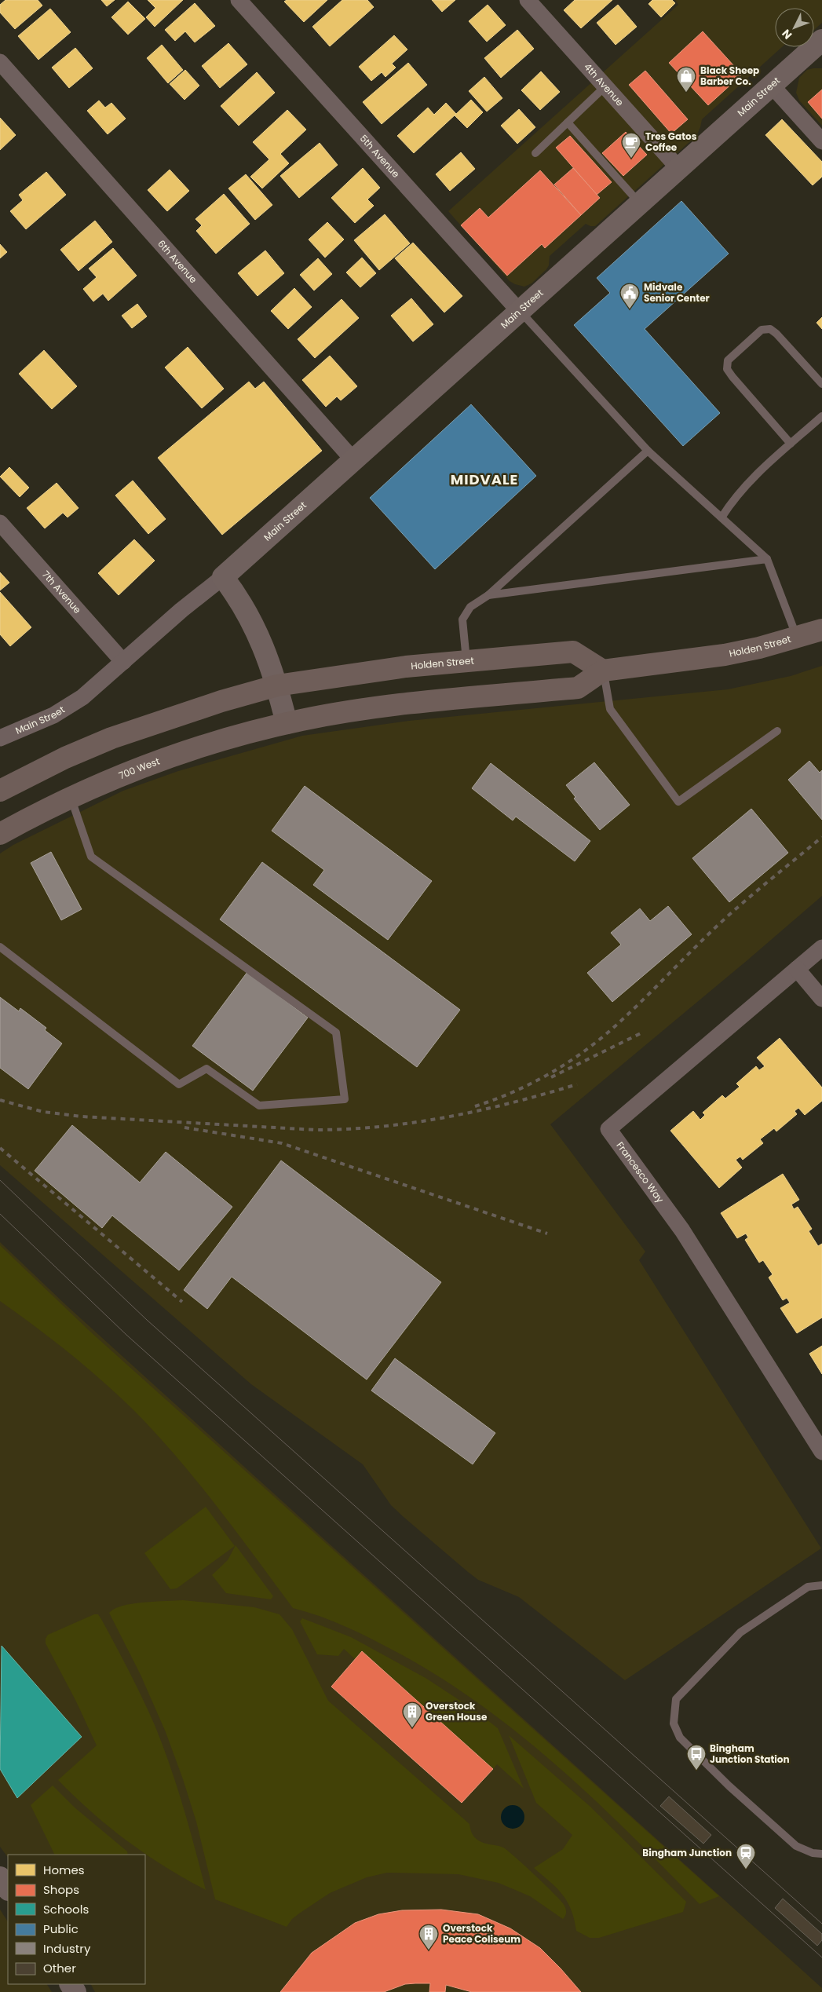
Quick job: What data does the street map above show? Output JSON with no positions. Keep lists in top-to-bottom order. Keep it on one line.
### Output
{"streets":{"main road":["Holden Street","700 West"],"street":["4th Avenue","Main Street","5th Avenue","6th Avenue","7th Avenue","Francesco Way"]},"crossings":[["4th Avenue","Main Street"],["Main Street","5th Avenue"],["Main Street","6th Avenue"],["Main Street","7th Avenue"],["Holden Street","700 West"]],"districts":["MIDVALE"],"places":{"shop":["Black Sheep Barber Co."],"cafe":["Tres Gatos Coffee"],"public building":["Midvale Senior Center"],"building":["Overstock Green House","Overstock Peace Coliseum"],"bus stop":["Bingham Junction Station"],"station":["Bingham Junction"]},"legend":["Homes","Shops","Schools","Public","Industry","Other"],"north":"bottom left"}
